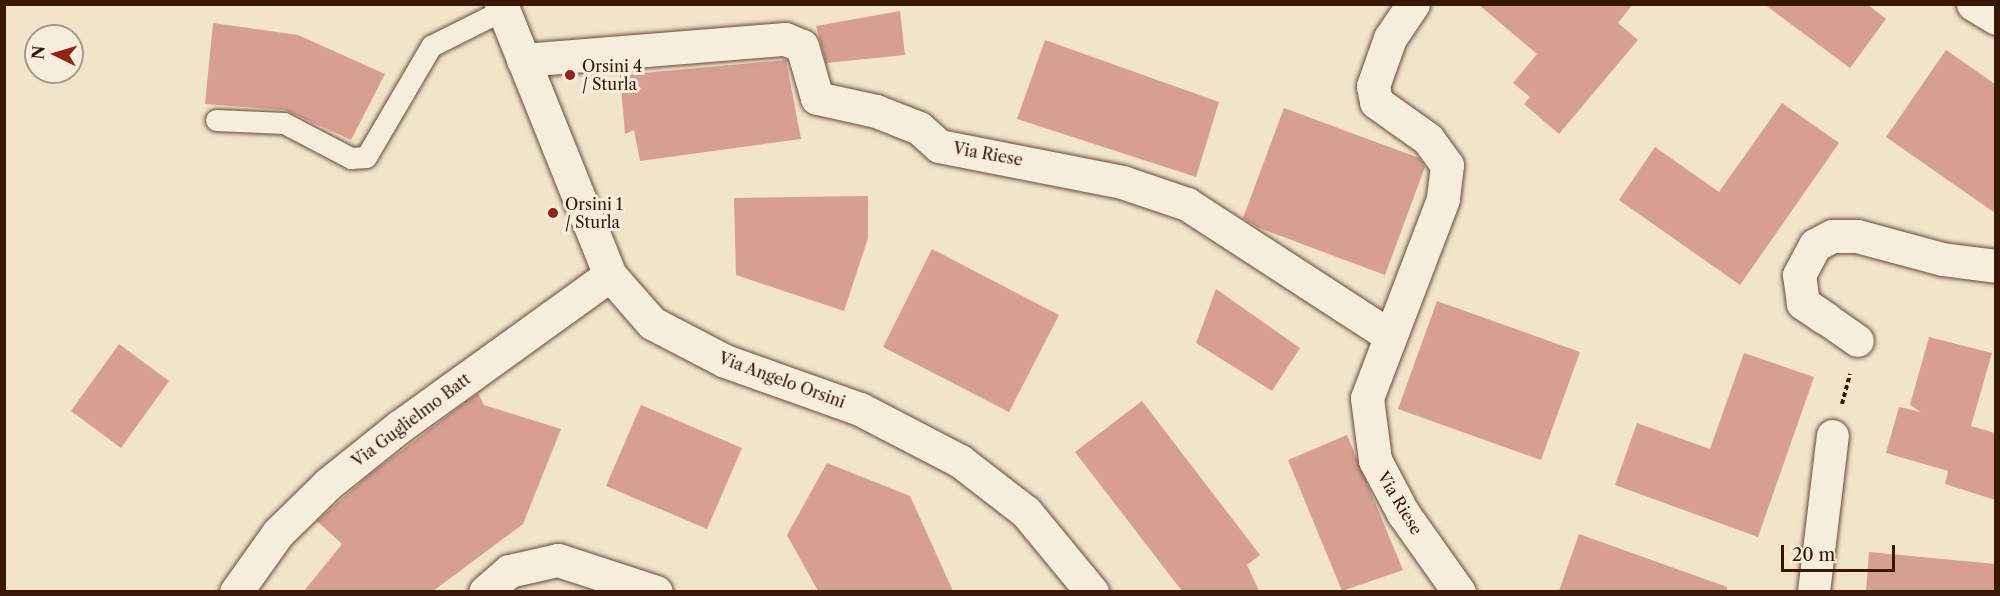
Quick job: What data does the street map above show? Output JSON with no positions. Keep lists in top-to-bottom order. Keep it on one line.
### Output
{"streets":{"street":["Via Riese","Via Angelo Orsini","Via Guglielmo Batt"]},"crossings":[["Via Riese","Via Angelo Orsini"],["Via Angelo Orsini","Via Guglielmo Batt"]],"places":["Orsini 4 / Sturla","Orsini 1 / Sturla"],"scale_bar":"20 m","north":"left"}
